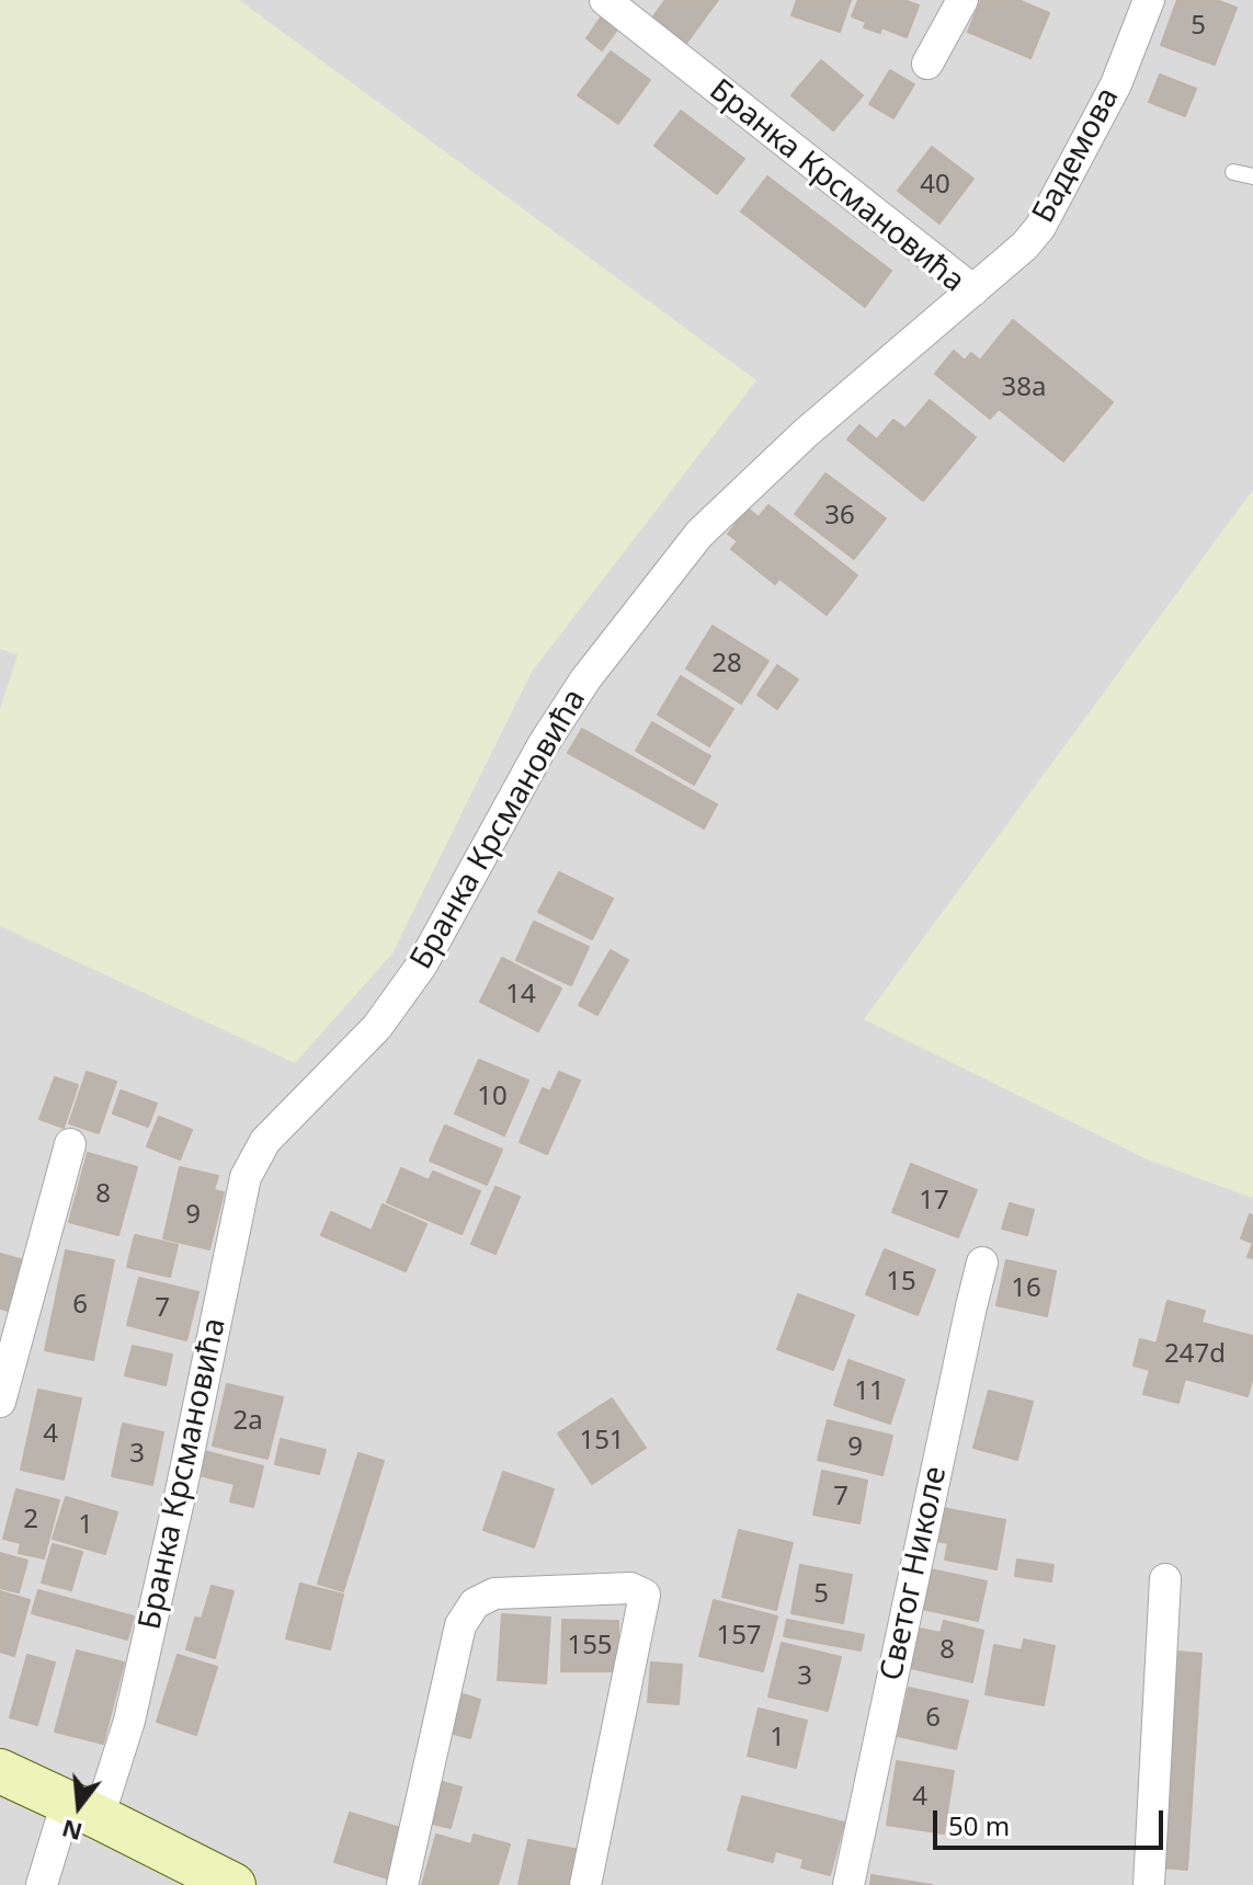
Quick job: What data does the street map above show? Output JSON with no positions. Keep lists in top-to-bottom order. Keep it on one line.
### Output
{"streets":{"street":["Бадемова","Бранка Крсмановића","Светог Николе"]},"crossings":[["Бадемова","Бранка Крсмановића"]],"house_numbers":["5","40","38a","36","28","14","10","8","17","9","15","16","6","7","247d","11","2a","4","151","9","3","7","2","1","5","157","155","8","3","6","1","4"],"scale_bar":"50 m","north":"bottom"}
